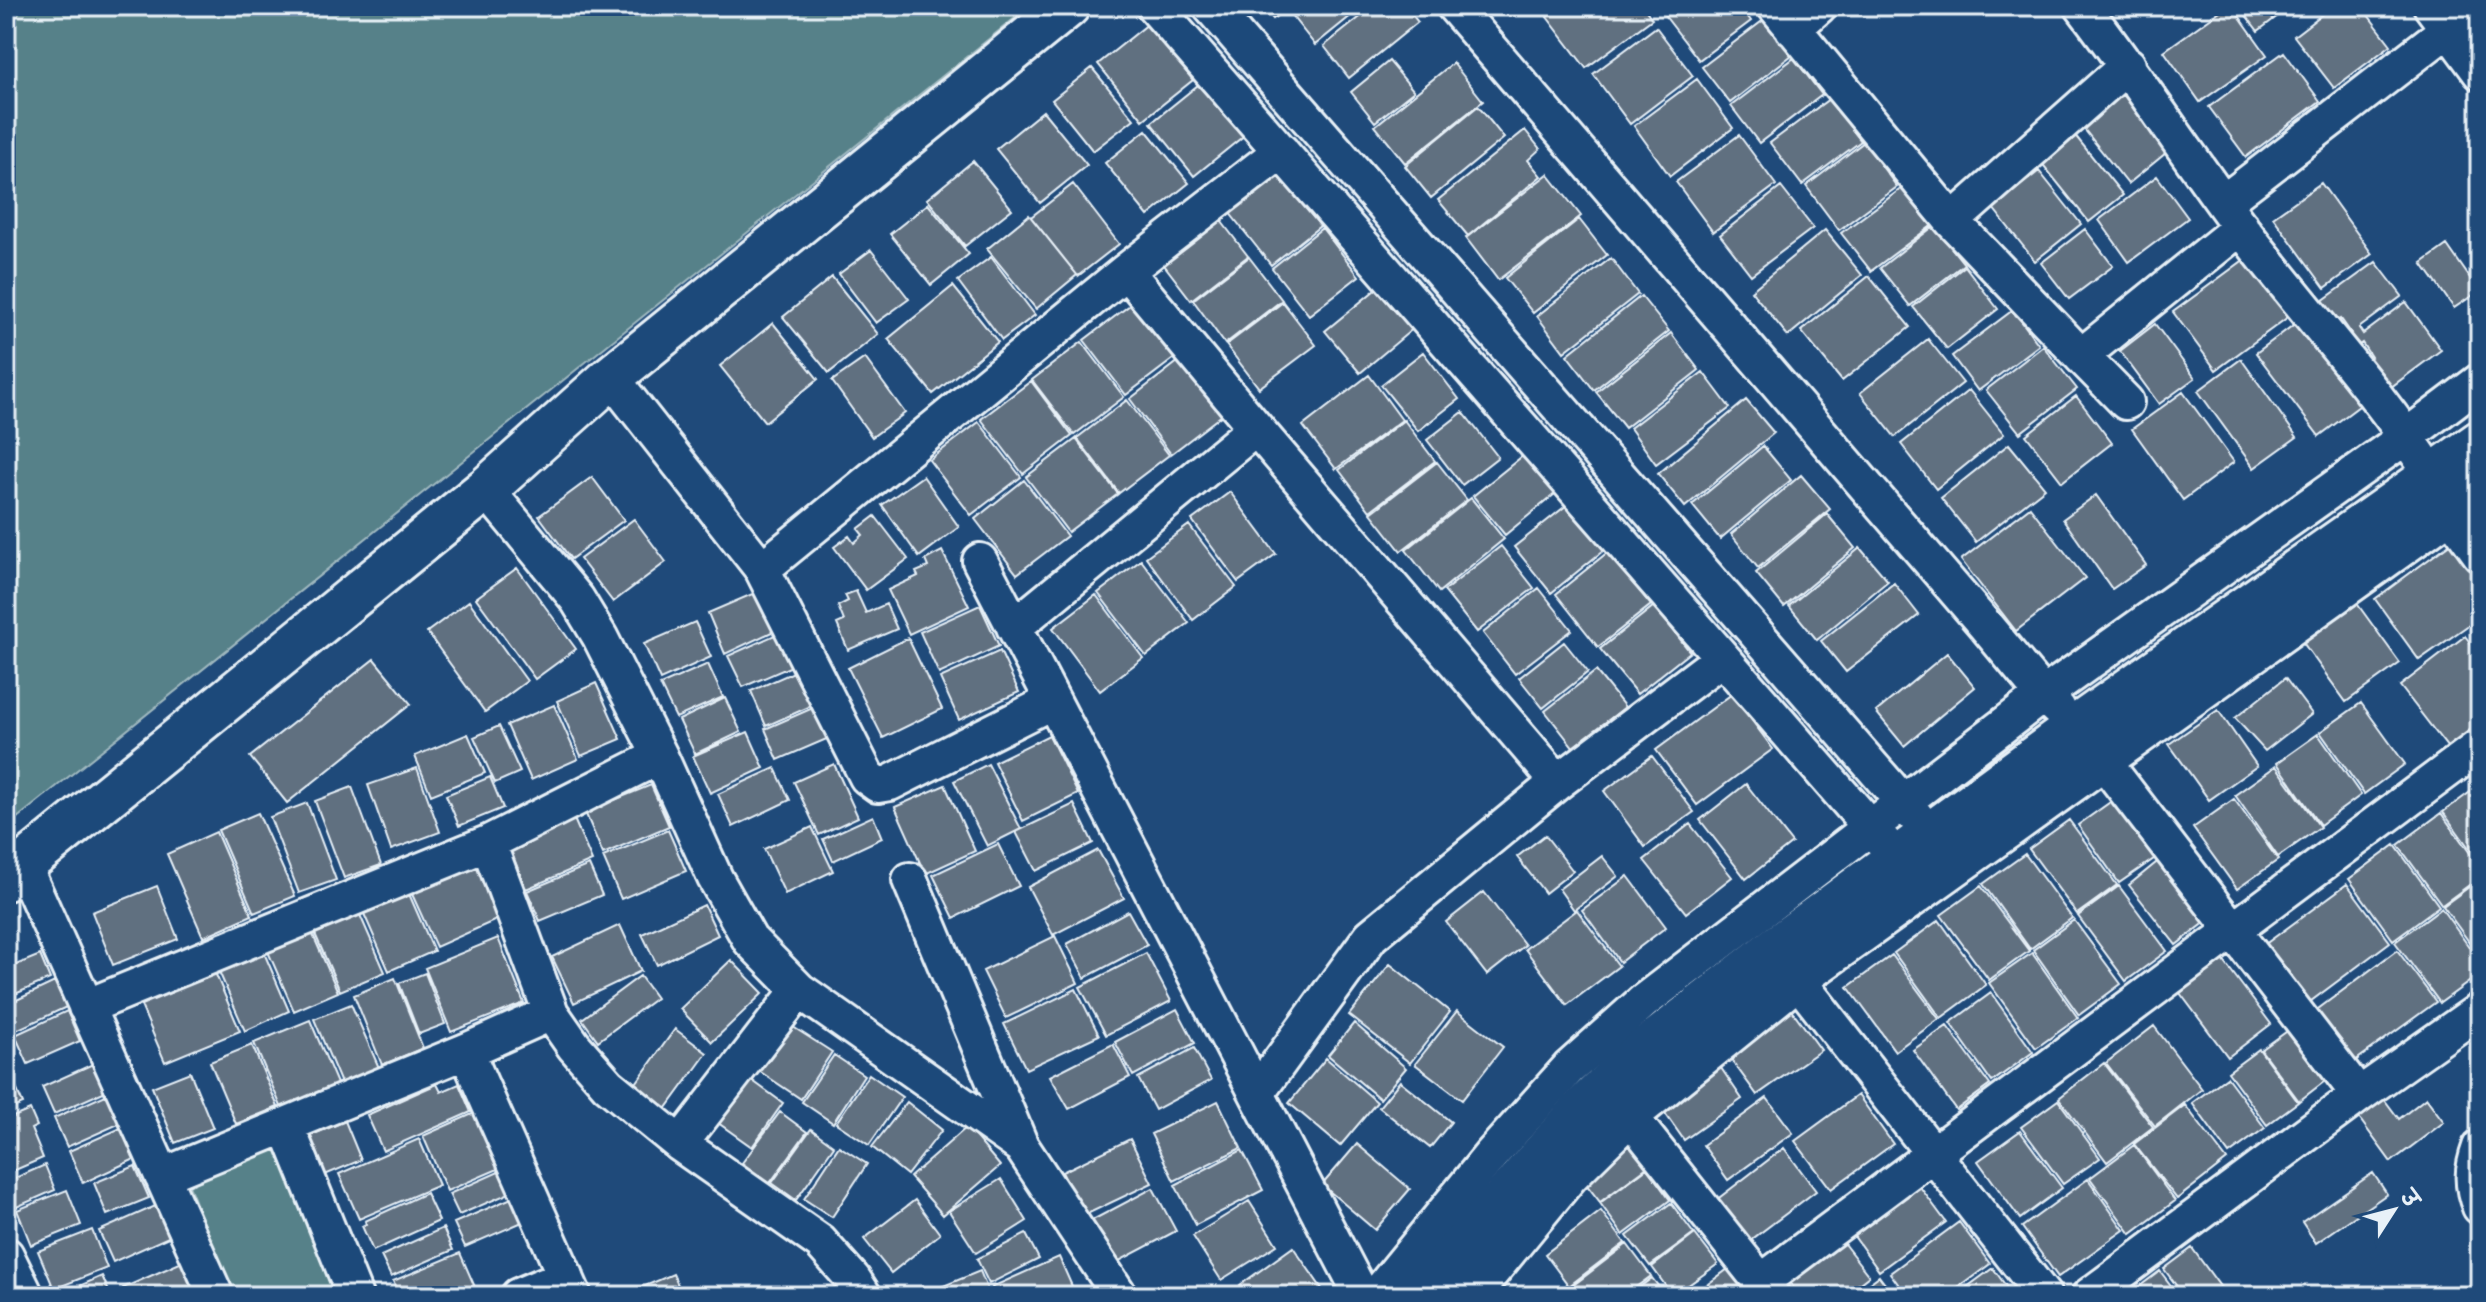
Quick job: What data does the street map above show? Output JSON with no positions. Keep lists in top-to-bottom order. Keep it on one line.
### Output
{"north":"top right"}
